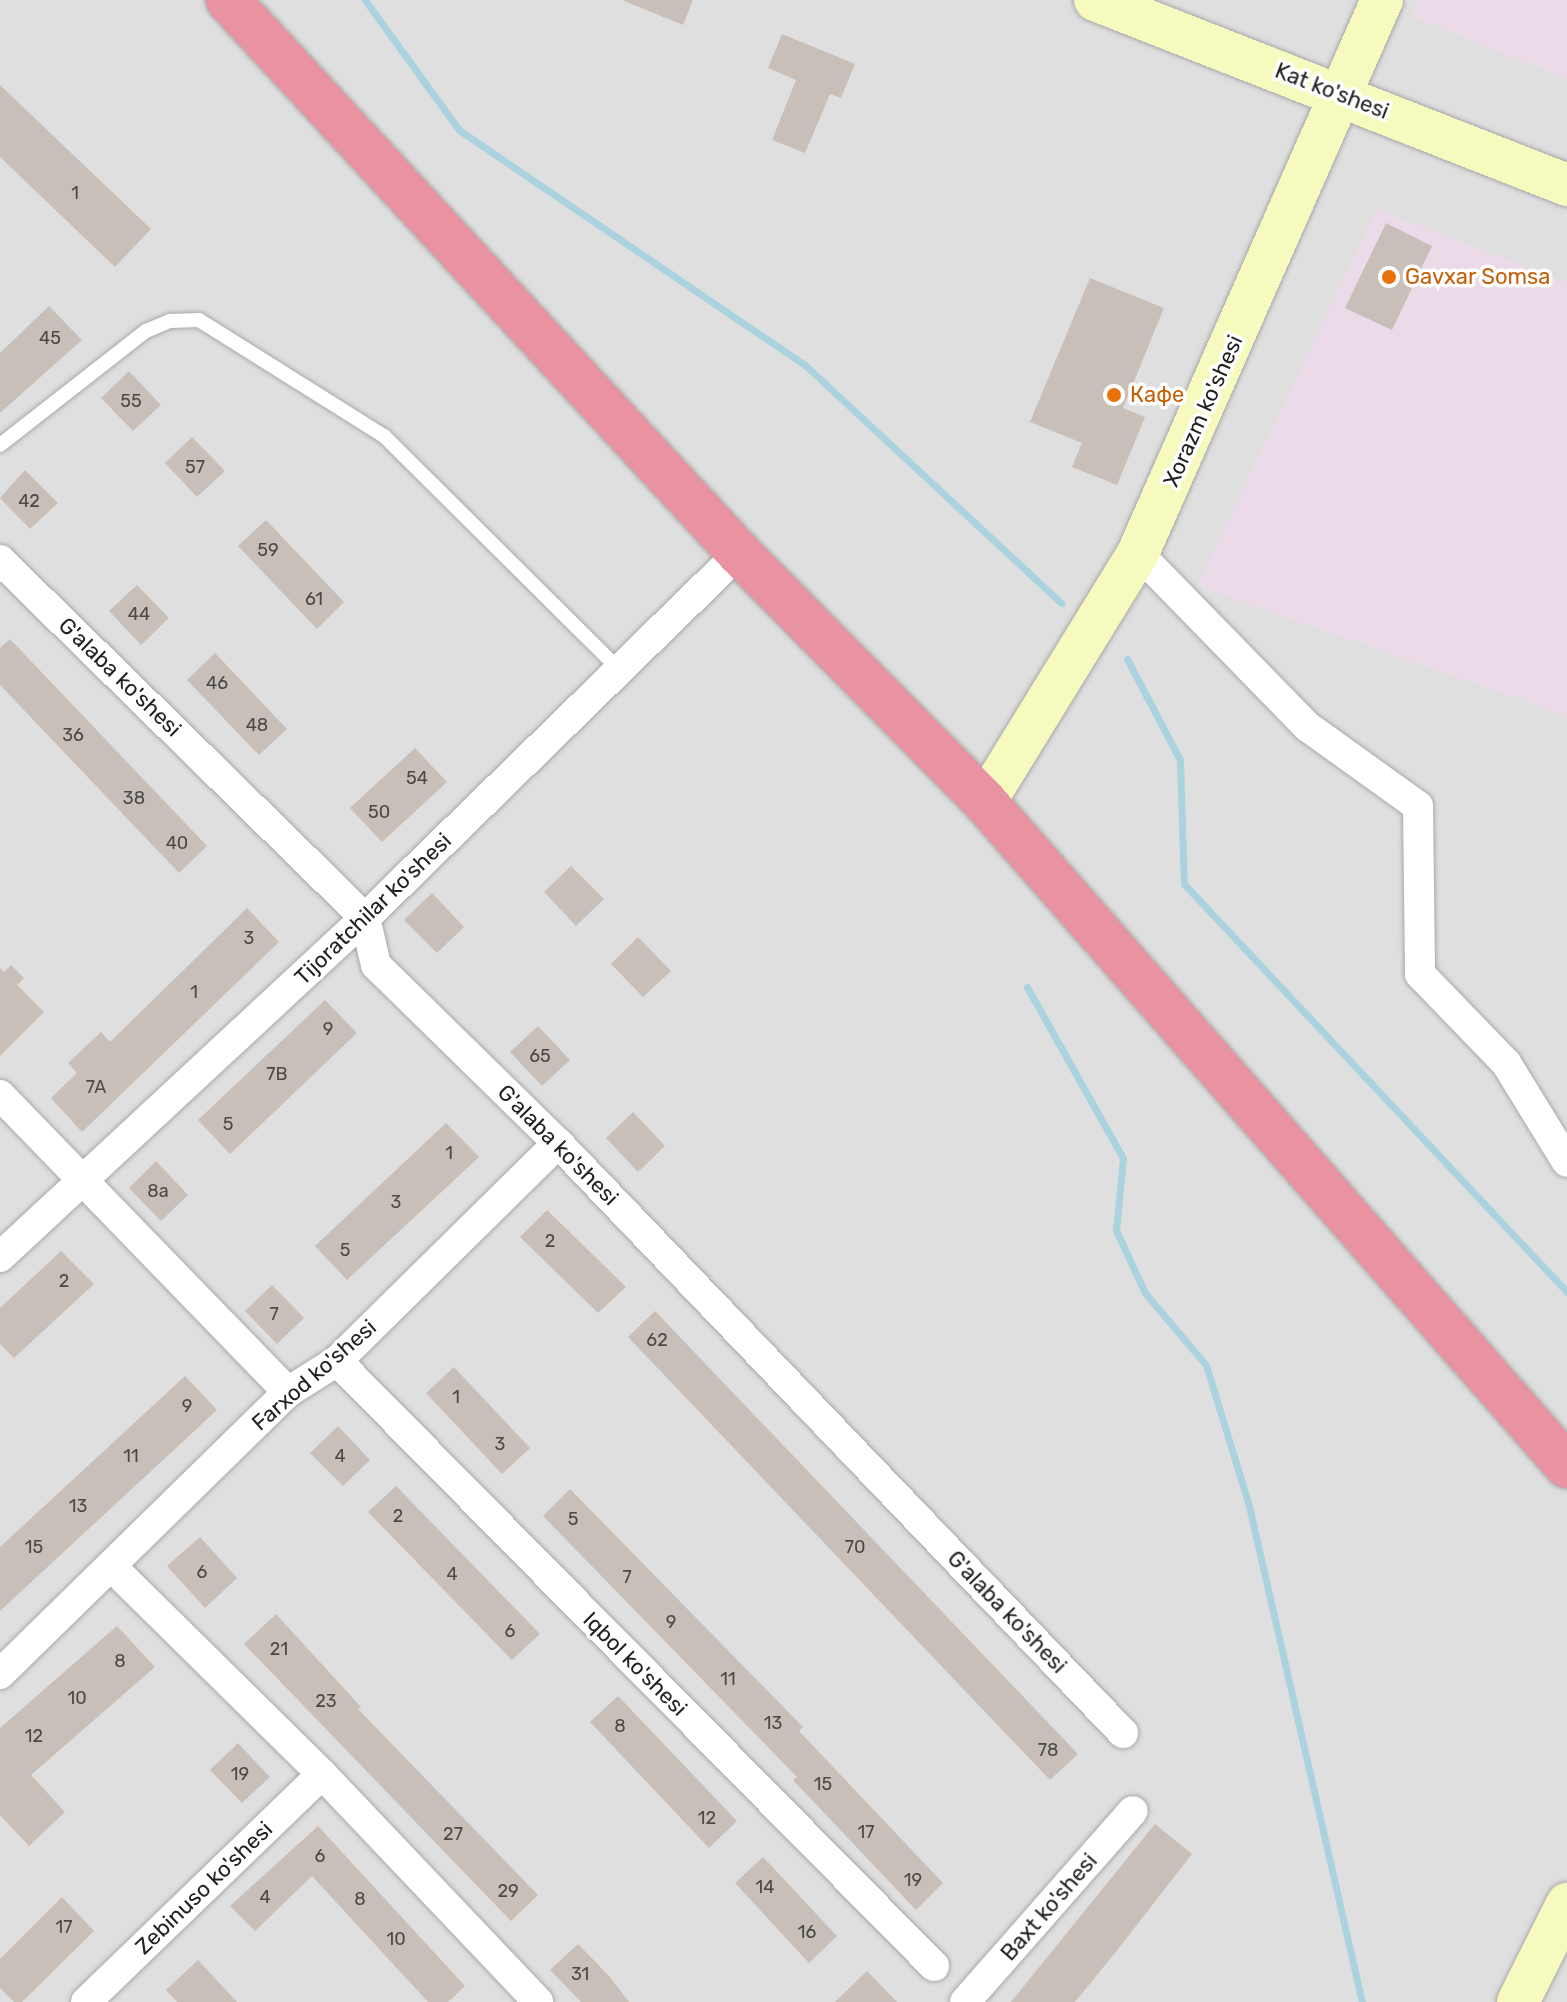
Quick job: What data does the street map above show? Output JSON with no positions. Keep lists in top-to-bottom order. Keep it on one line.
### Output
{"streets":{"street":["Kat ko'shesi","Xorazm ko'shesi","G'alaba ko'shesi","Tijoratchilar ko'shesi","Farxod ko'shesi","Iqbol ko'shesi","Zebinuso ko'shesi","Baxt ko'shesi"]},"crossings":[["Kat ko'shesi","Xorazm ko'shesi"],["G'alaba ko'shesi","Tijoratchilar ko'shesi"],["G'alaba ko'shesi","Farxod ko'shesi"],["Farxod ko'shesi","Iqbol ko'shesi"]],"places":["Gavxar Somsa","Кафе"],"house_numbers":["1","45","55","57","42","59","61","44","46","48","36","54","38","50","40","3","1","9","65","7B","7A","5","1","8a","3","2","5","2","7","62","1","9","3","11","4","13","2","5","15","70","6","4","7","9","6","21","8","11","10","23","13","8","12","78","19","15","12","17","27","6","19","14","29","4","8","17","16","10","31"]}
